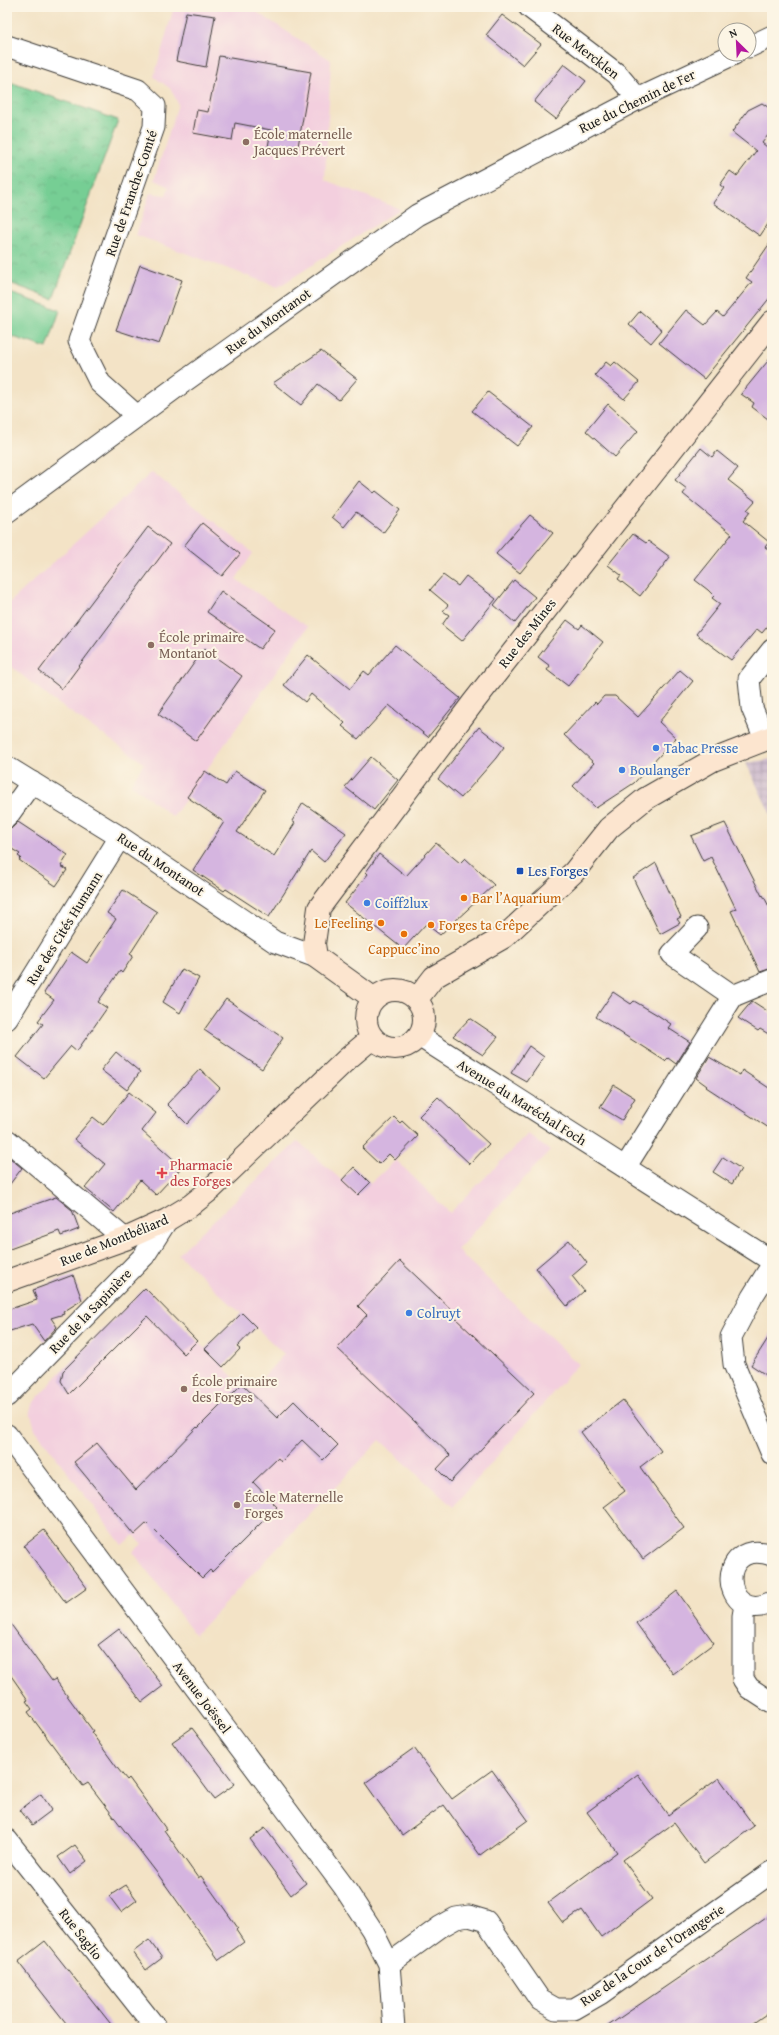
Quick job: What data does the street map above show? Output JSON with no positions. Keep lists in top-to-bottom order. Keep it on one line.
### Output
{"streets":{"street":["Rue Mercklen","Rue du Chemin de Fer","Rue de Franche-Comté","Rue du Montanot","Rue des Mines","Rue des Cités Humann","Avenue du Maréchal Foch","Rue de Montbéliard","Rue de la Sapinière","Avenue Joëssel","Rue Saglio","Rue de la Cour de l'Orangerie"]},"crossings":[["Rue Mercklen","Rue du Chemin de Fer"],["Rue du Chemin de Fer","Rue du Montanot"],["Rue de Franche-Comté","Rue du Montanot"],["Rue du Montanot","Rue des Mines"],["Rue du Montanot","Rue des Cités Humann"],["Avenue du Maréchal Foch","Rue de Montbéliard"],["Rue de Montbéliard","Rue de la Sapinière"],["Avenue Joëssel","Rue de la Cour de l'Orangerie"]],"places":{"other":["École maternelle Jacques Prévert","École primaire Montanot","Tabac Presse","Boulanger","Bar l’Aquarium","Coiff2lux","Le Feeling","Forges ta Crêpe","Cappucc’ino","Colruyt","École primaire des Forges","École Maternelle Forges"],"transit":["Les Forges"],"health":["Pharmacie des Forges"]},"north":"top left"}
